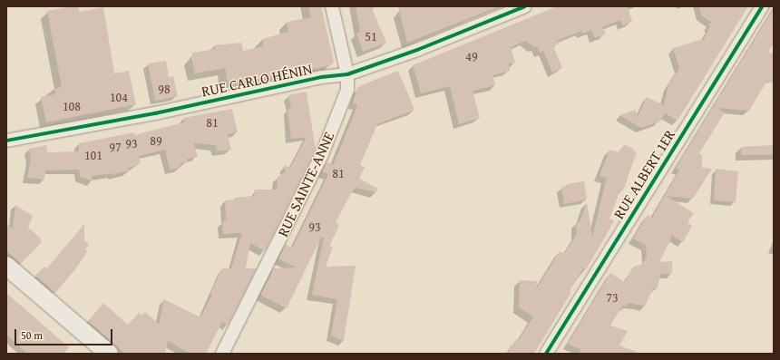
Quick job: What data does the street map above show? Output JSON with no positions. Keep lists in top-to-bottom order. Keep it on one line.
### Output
{"streets":{"street":["RUE CARLO HÉNIN","RUE ALBERT 1ER","RUE SAINTE-ANNE"]},"crossings":[["RUE CARLO HÉNIN","RUE SAINTE-ANNE"]],"house_numbers":["51","49","98","104","108","81","89","93","97","101","81","93","73"],"scale_bar":"50 m"}
